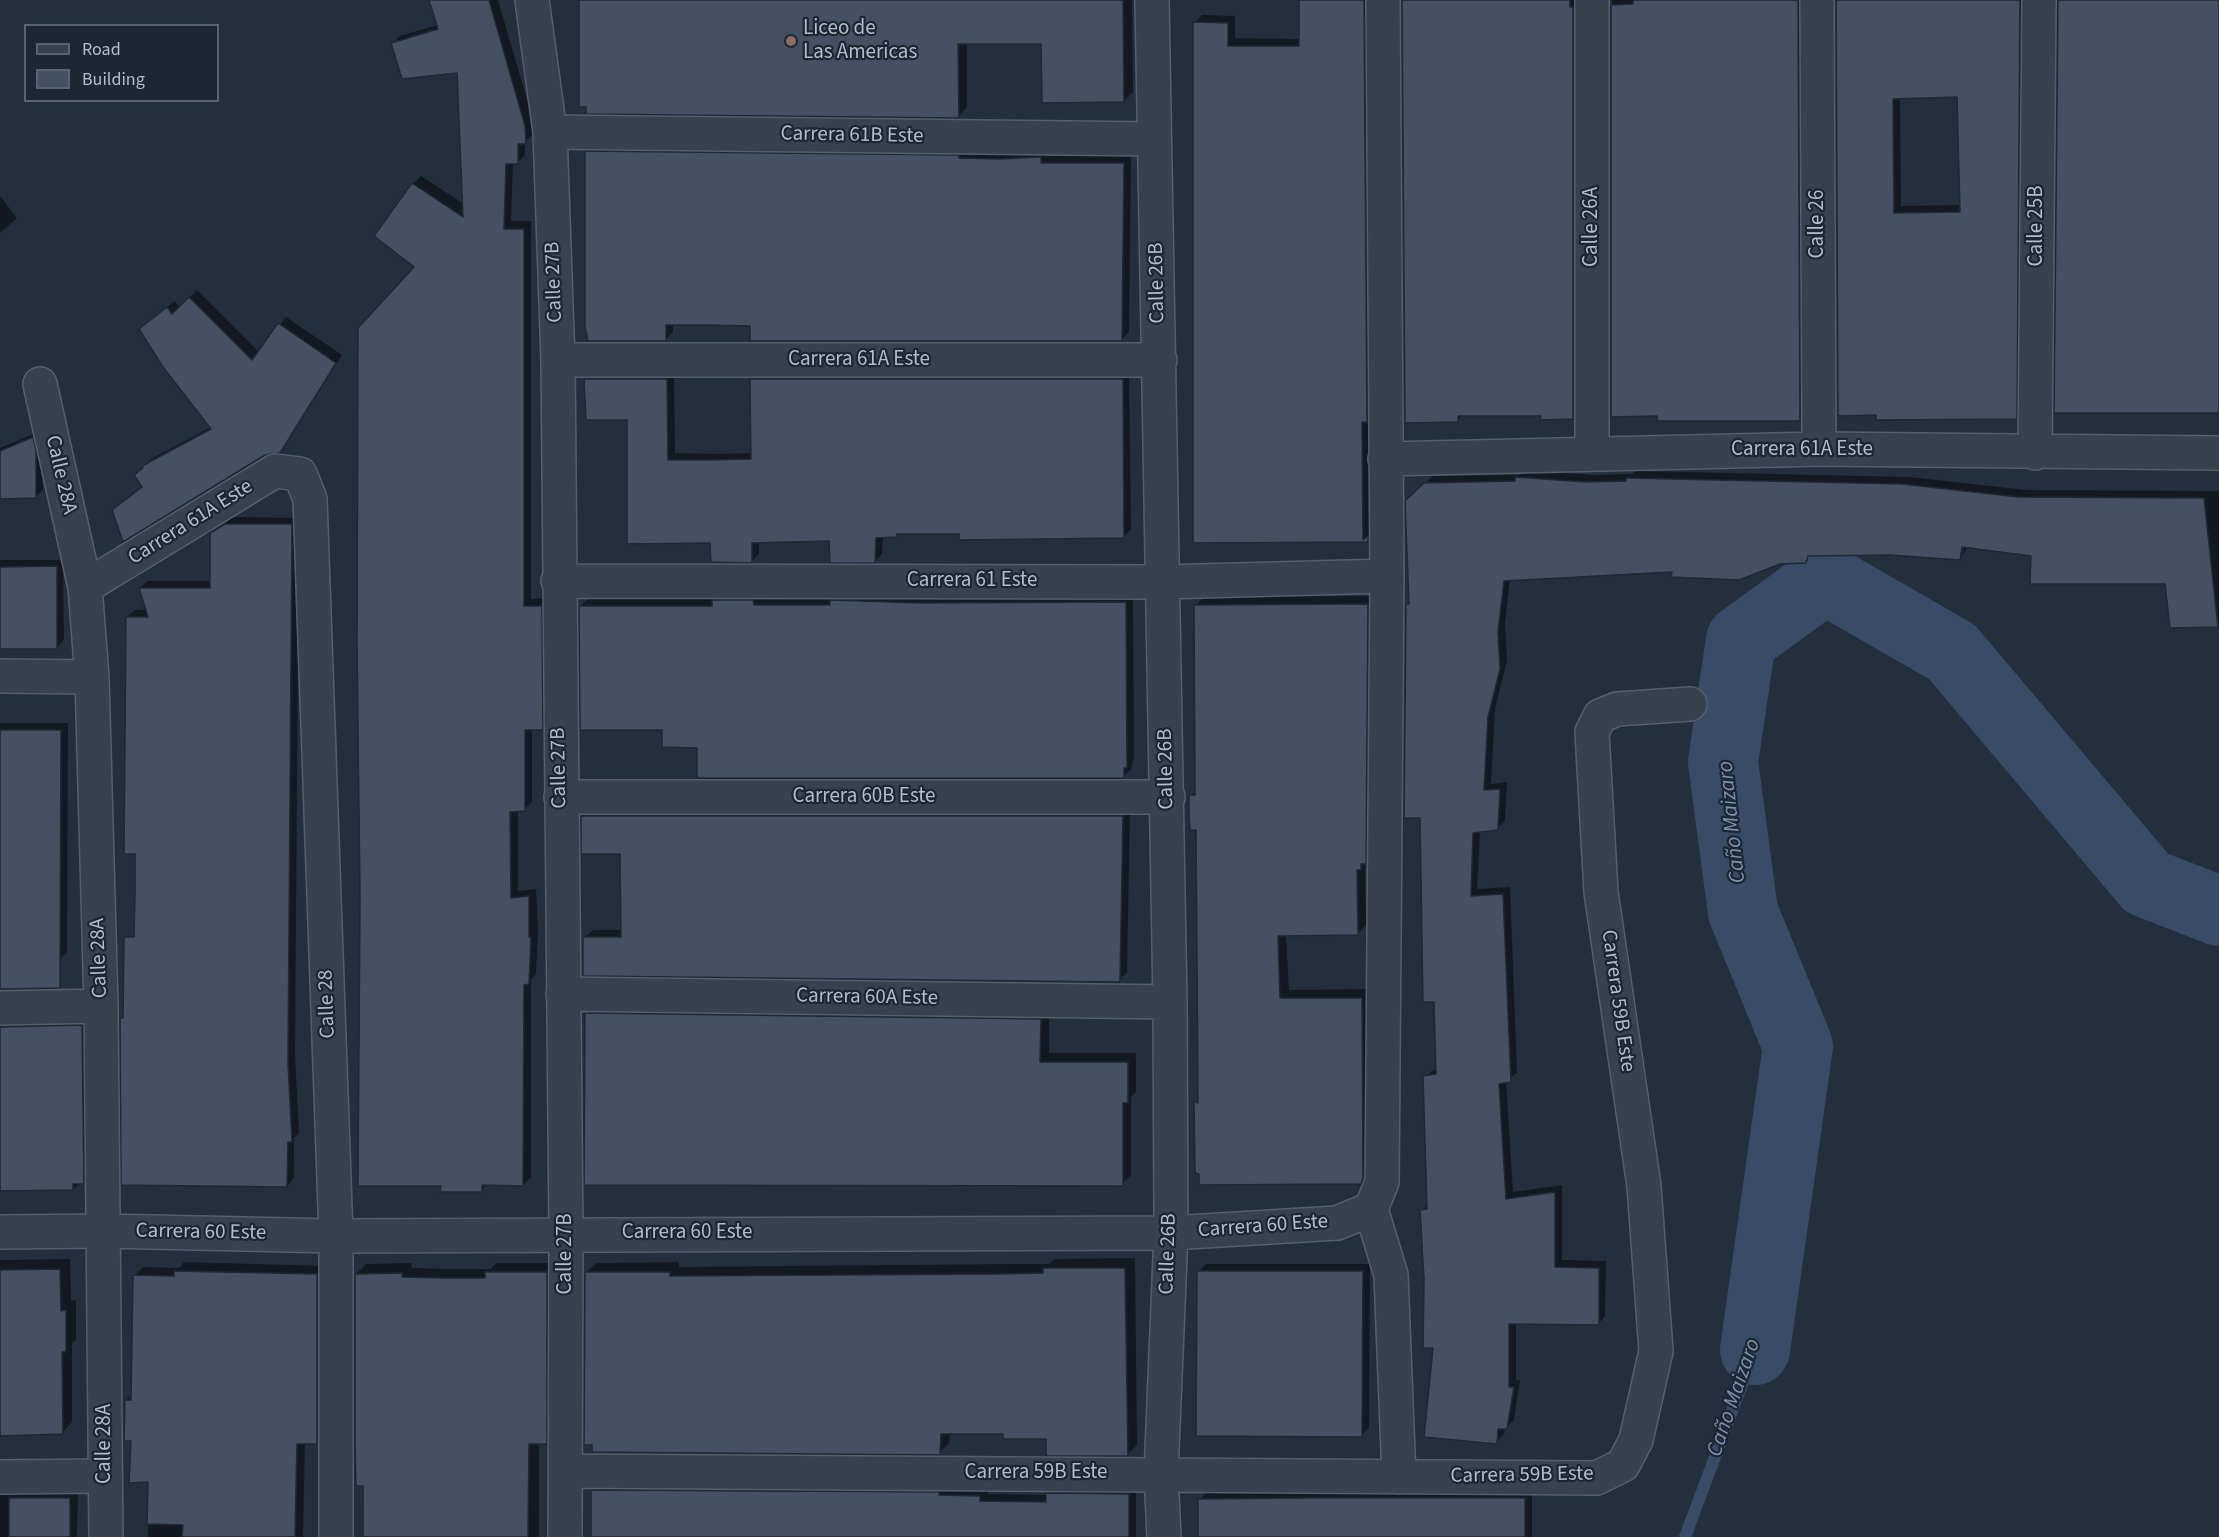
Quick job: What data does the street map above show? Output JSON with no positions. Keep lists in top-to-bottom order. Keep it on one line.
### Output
{"streets":{"street":["Carrera 61B Este","Calle 26","Calle 25B","Calle 26A","Calle 27B","Calle 26B","Carrera 61A Este","Calle 28A","Carrera 61 Este","Carrera 60B Este","Carrera 60A Este","Carrera 59B Este","Calle 28","Carrera 60 Este"]},"crossings":[["Carrera 61B Este","Calle 27B"],["Carrera 61B Este","Calle 26B"],["Calle 26","Carrera 61A Este"],["Calle 25B","Carrera 61A Este"],["Calle 26A","Carrera 61A Este"],["Calle 27B","Carrera 61A Este"],["Calle 27B","Carrera 61 Este"],["Calle 27B","Carrera 60B Este"],["Calle 27B","Carrera 60A Este"],["Calle 27B","Carrera 59B Este"],["Calle 27B","Carrera 60 Este"],["Calle 26B","Carrera 61A Este"],["Calle 26B","Carrera 61 Este"],["Calle 26B","Carrera 60B Este"],["Calle 26B","Carrera 60A Este"],["Calle 26B","Carrera 59B Este"],["Calle 26B","Carrera 60 Este"],["Carrera 61A Este","Calle 28A"],["Carrera 61A Este","Calle 28"],["Calle 28A","Carrera 60 Este"],["Calle 28","Carrera 60 Este"]],"water":["Caño Maizaro"],"places":["Liceo de Las Americas"],"legend":["Road","Building"]}
